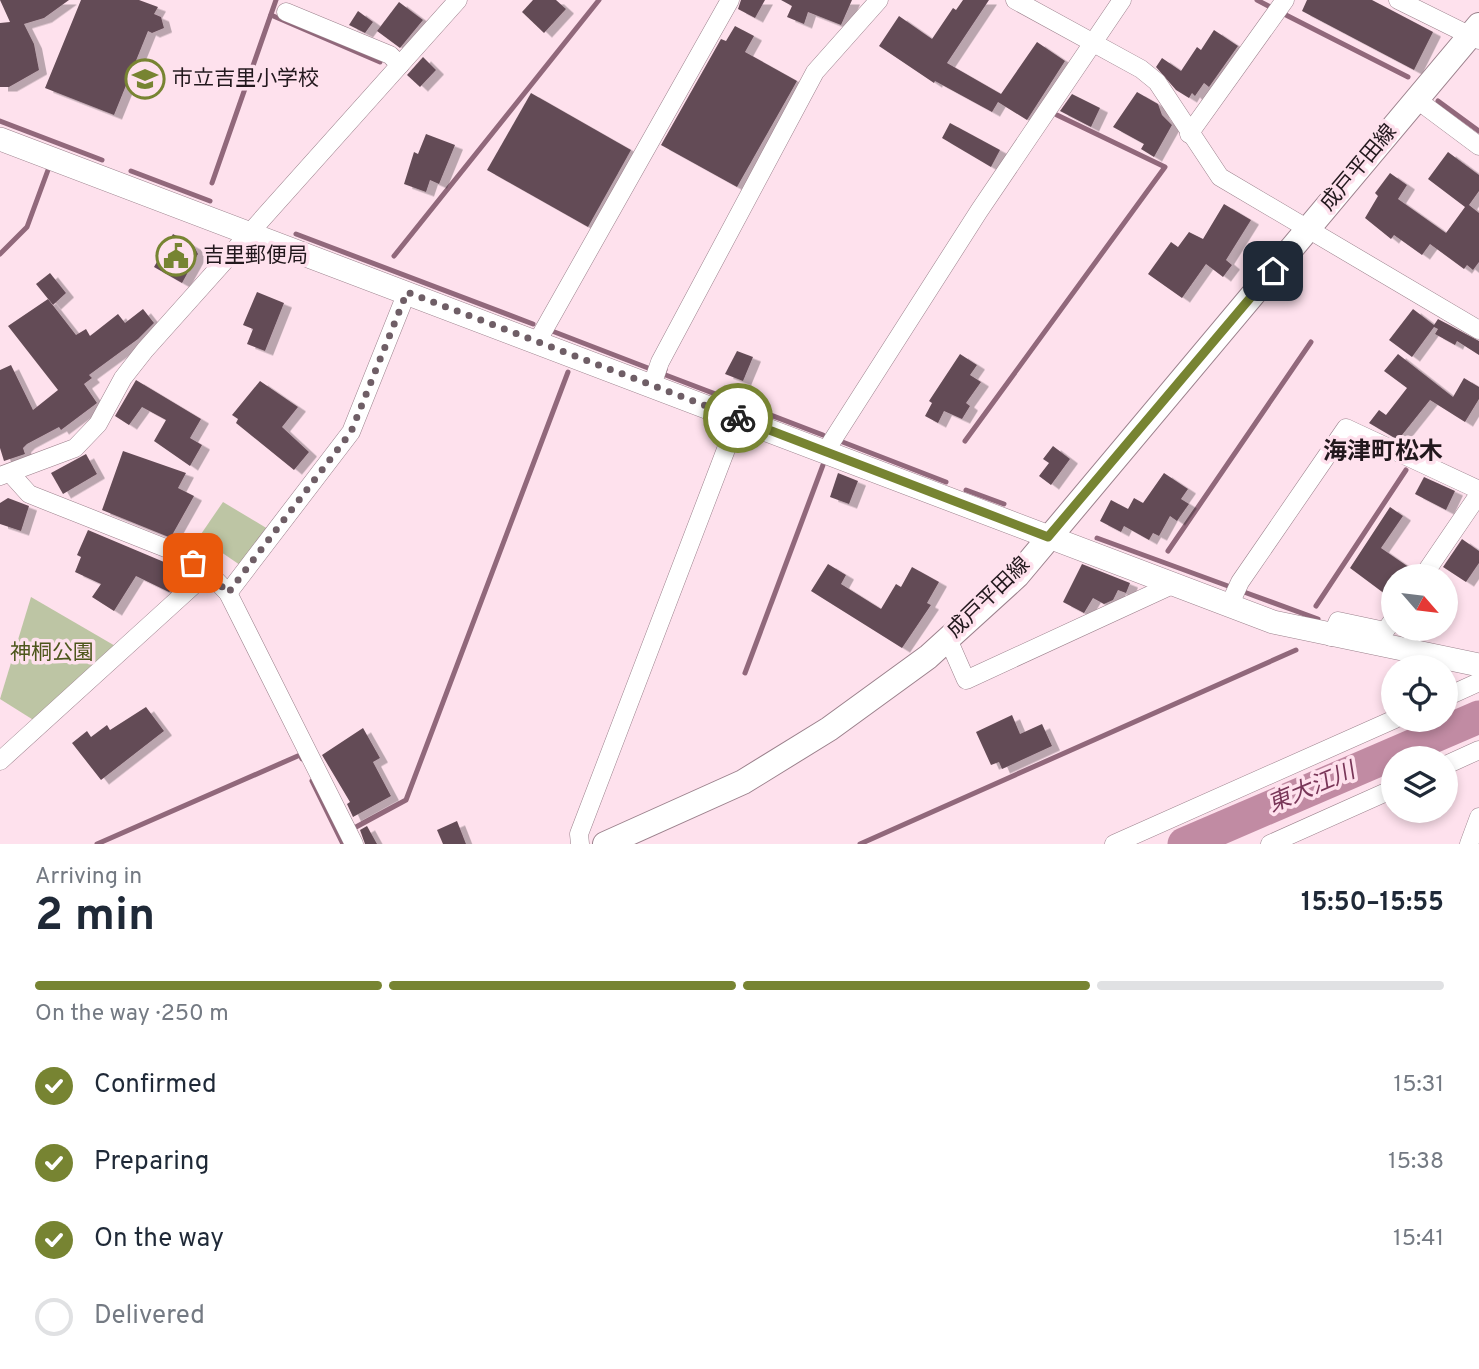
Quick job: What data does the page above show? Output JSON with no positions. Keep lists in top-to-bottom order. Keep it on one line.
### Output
{"streets":{"main road":["成戸平田線"]},"districts":["海津町松木"],"water":["東大江川"],"parks":["神桐公園"],"places":{"school or university":["市立吉里小学校"],"public building":["吉里郵便局"]},"north":"bottom right","page":{"heading":["2 min","Arriving in","15:50–15:55"],"bar":"On the way · 250 m","list":[["Confirmed","15:31"],["Preparing","15:38"],["On the way","15:41"],"Delivered"]}}
